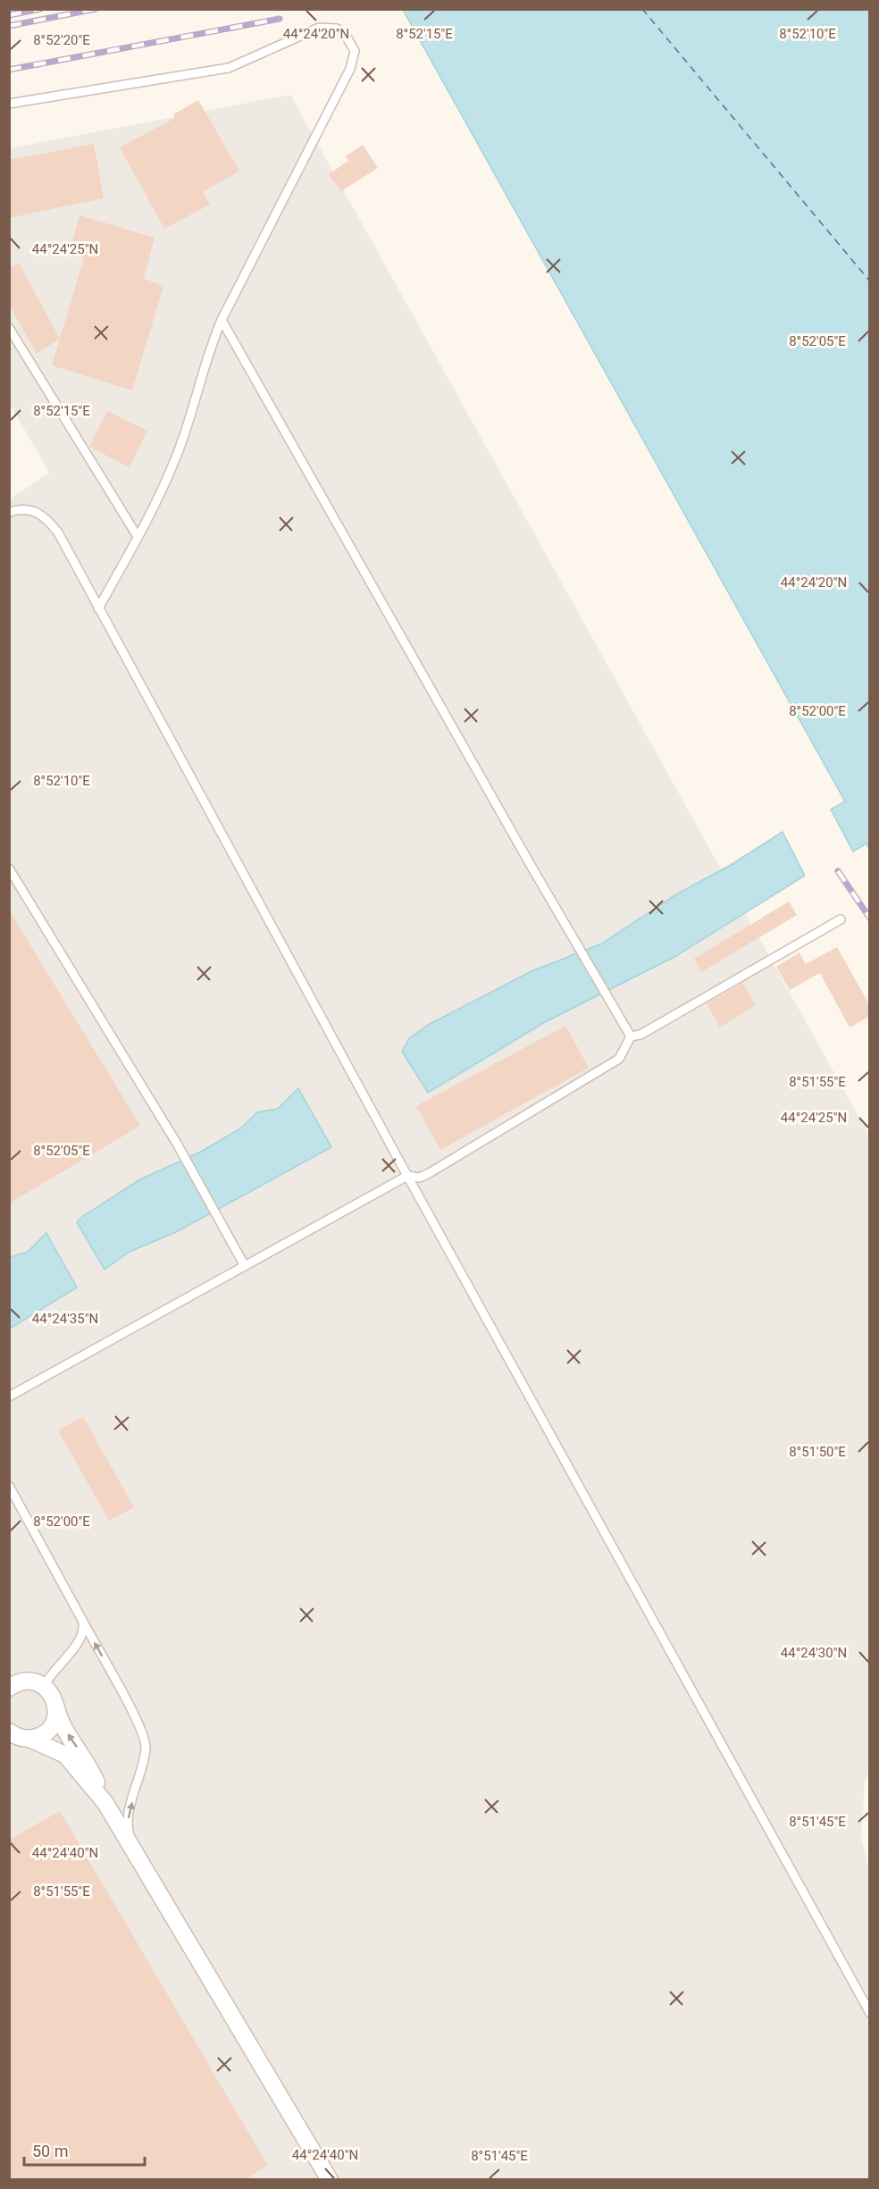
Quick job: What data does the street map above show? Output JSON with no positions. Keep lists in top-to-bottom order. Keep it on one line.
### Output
{"scale_bar":"50 m","coordinates":["8°52'15\"E","8°52'10\"E","44°24'20\"N","8°52'20\"E","44°24'25\"N","8°52'05\"E","8°52'00\"E","8°51'55\"E","44°24'35\"N","8°51'50\"E","44°24'30\"N","8°51'45\"E","44°24'40\"N"]}
